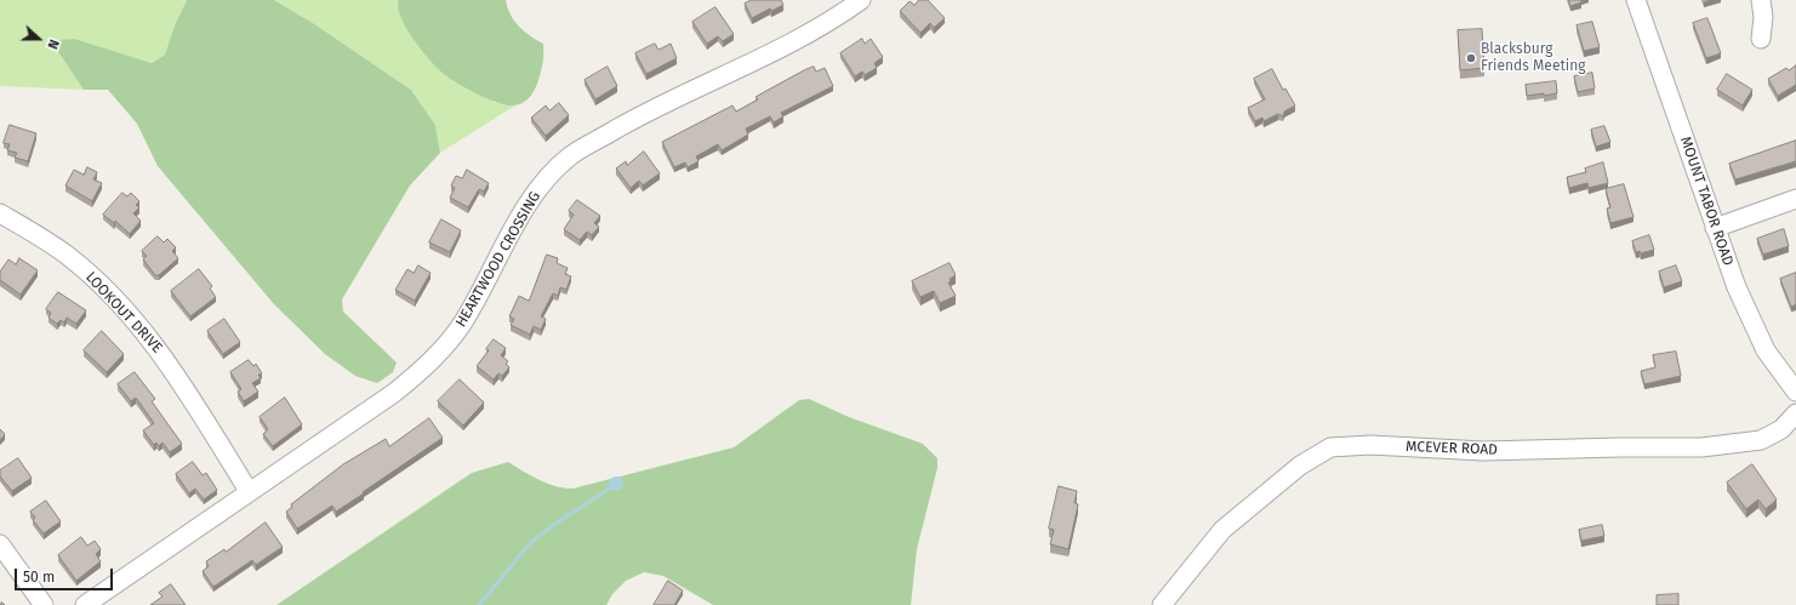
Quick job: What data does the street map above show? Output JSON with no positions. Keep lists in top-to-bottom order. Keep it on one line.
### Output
{"streets":{"street":["MOUNT TABOR ROAD","HEARTWOOD CROSSING","LOOKOUT DRIVE","MCEVER ROAD"]},"crossings":[["HEARTWOOD CROSSING","LOOKOUT DRIVE"]],"places":["Blacksburg Friends Meeting"],"scale_bar":"50 m","north":"right"}
